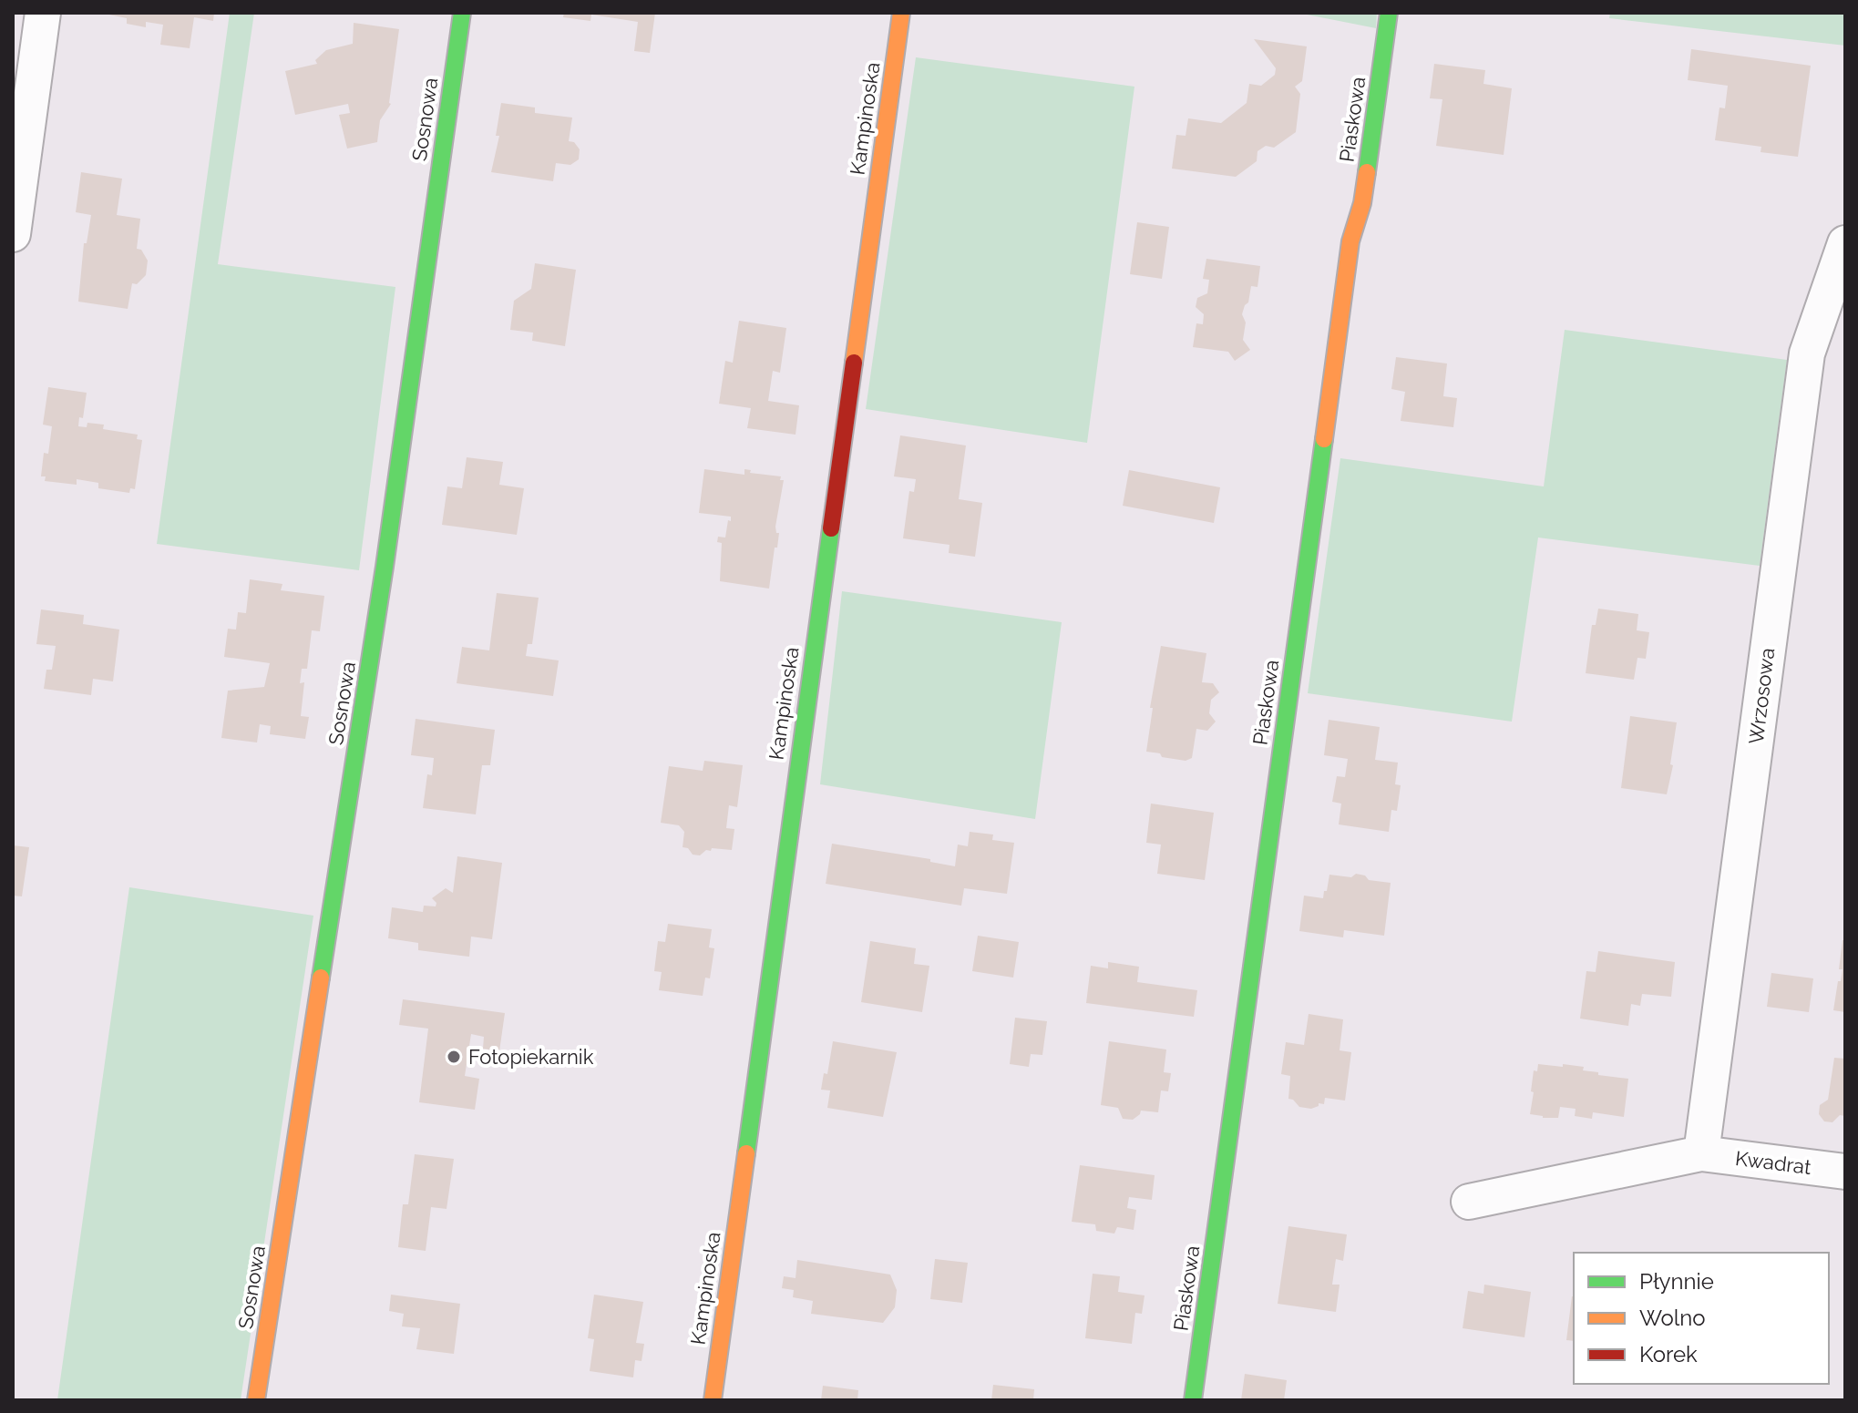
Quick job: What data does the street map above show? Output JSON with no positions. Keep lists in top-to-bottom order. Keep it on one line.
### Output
{"streets":{"street":["Kampinoska","Sosnowa","Piaskowa","Wrzosowa","Kwadrat"]},"crossings":[["Wrzosowa","Kwadrat"]],"places":["Fotopiekarnik"],"legend":["Płynnie","Wolno","Korek"]}
